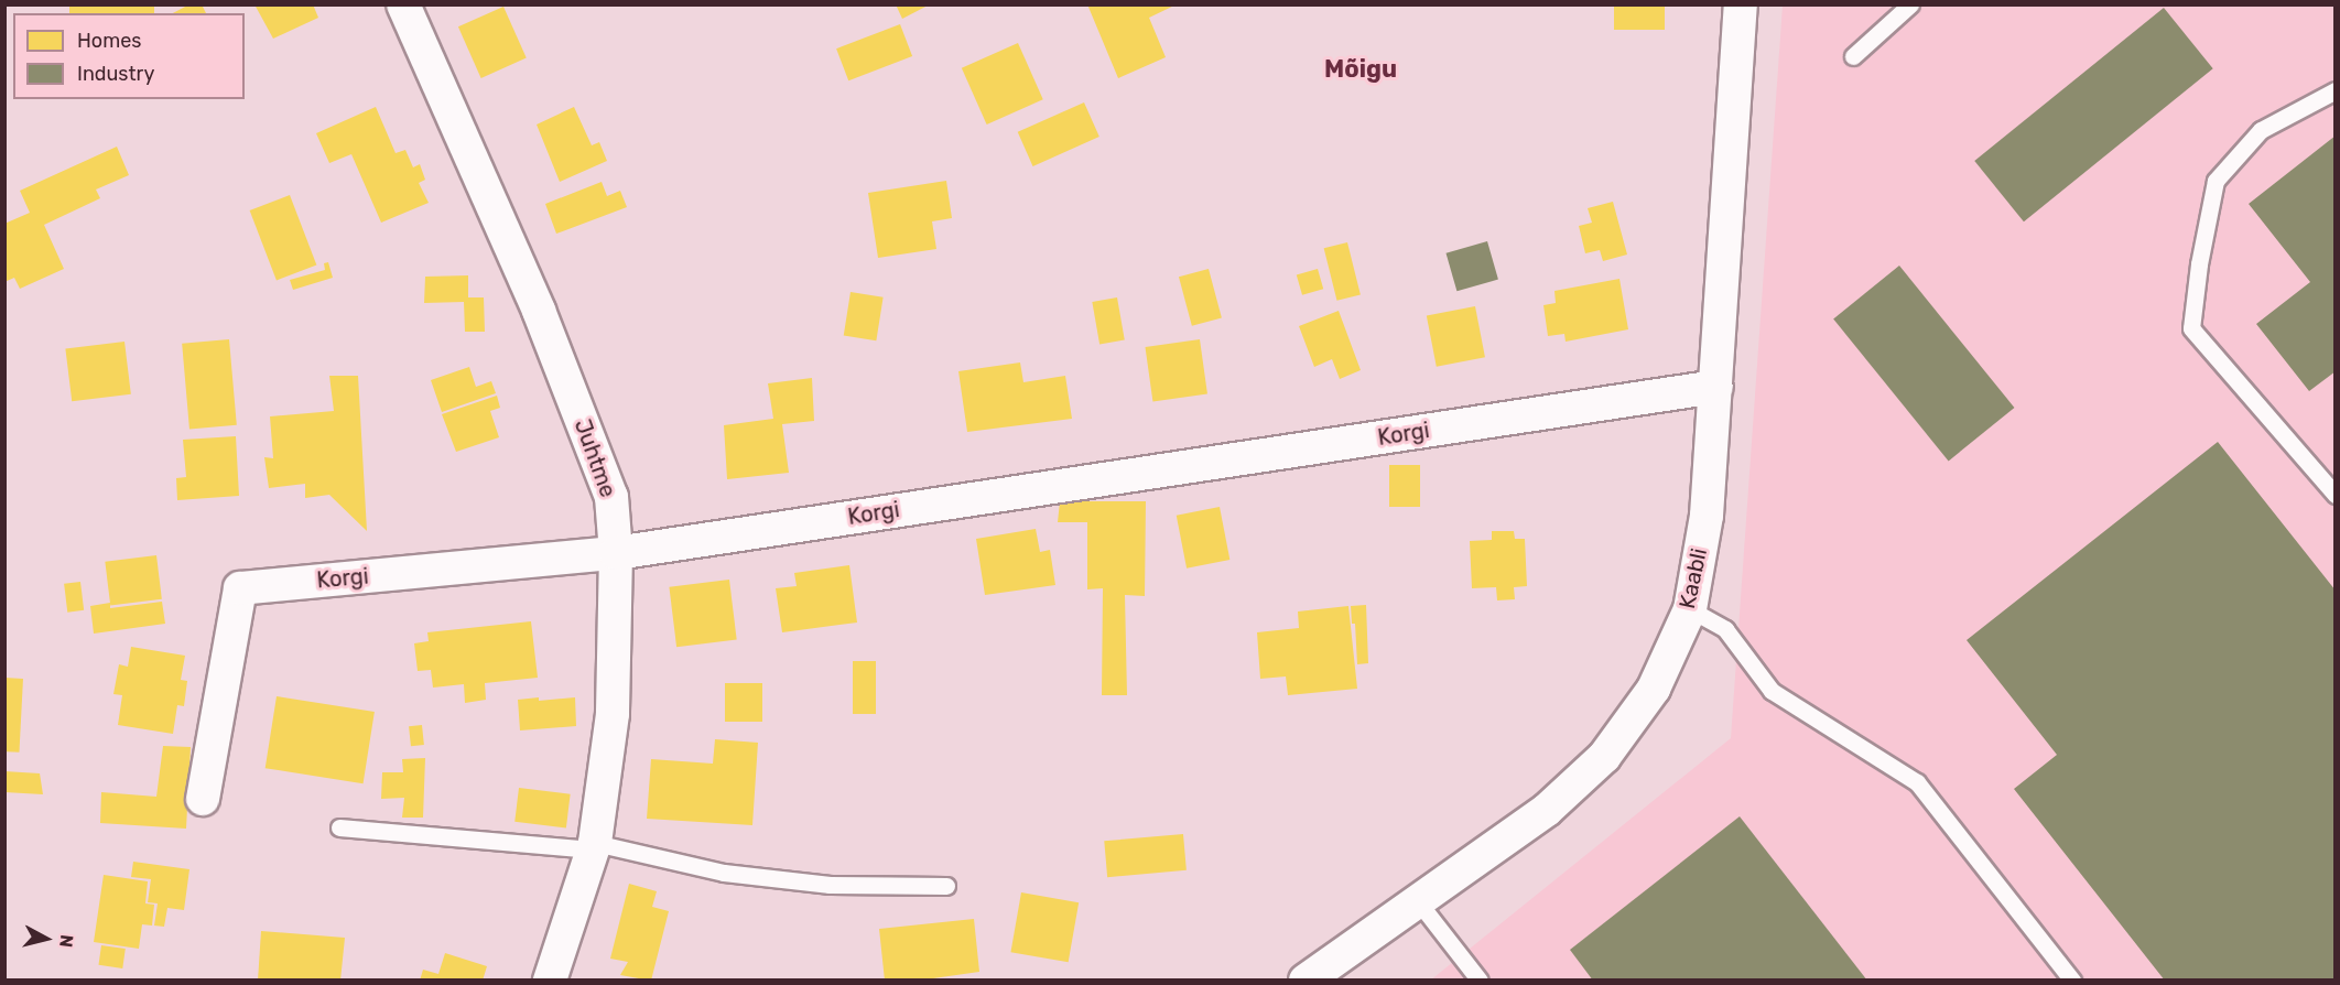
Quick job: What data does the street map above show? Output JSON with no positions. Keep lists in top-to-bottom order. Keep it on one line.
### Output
{"streets":{"street":["Korgi","Juhtme","Kaabli"]},"crossings":[["Korgi","Juhtme"],["Korgi","Kaabli"]],"districts":["Mõigu"],"legend":["Homes","Industry"],"north":"right"}
